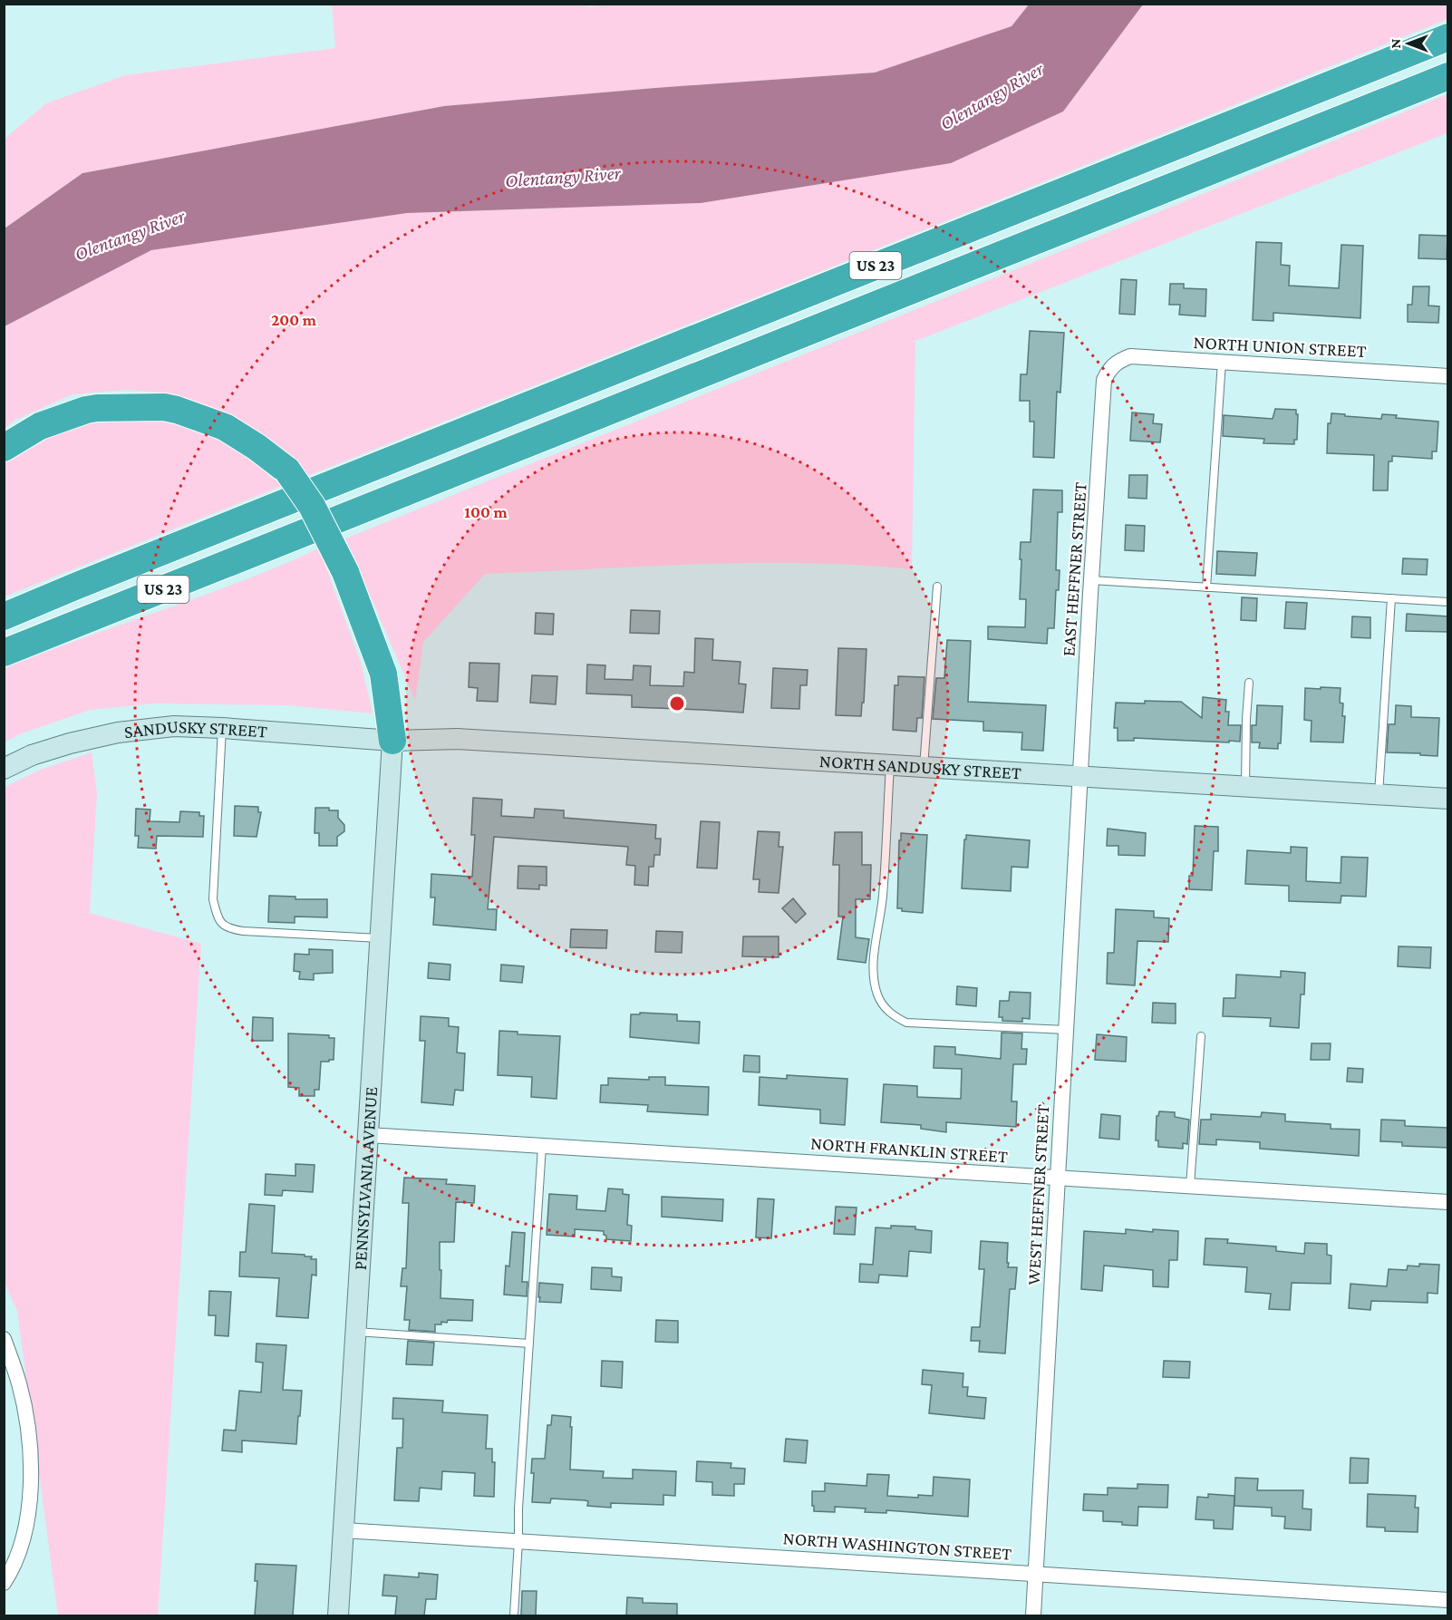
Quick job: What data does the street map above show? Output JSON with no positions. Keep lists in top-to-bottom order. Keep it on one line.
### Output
{"streets":{"highway":["US 23"],"street":["NORTH UNION STREET","EAST HEFFNER STREET","SANDUSKY STREET","NORTH SANDUSKY STREET","NORTH FRANKLIN STREET","PENNSYLVANIA AVENUE","WEST HEFFNER STREET","NORTH WASHINGTON STREET"]},"crossings":[["NORTH UNION STREET","EAST HEFFNER STREET"],["EAST HEFFNER STREET","NORTH SANDUSKY STREET"],["EAST HEFFNER STREET","WEST HEFFNER STREET"],["SANDUSKY STREET","NORTH SANDUSKY STREET"],["SANDUSKY STREET","PENNSYLVANIA AVENUE"],["NORTH SANDUSKY STREET","PENNSYLVANIA AVENUE"],["NORTH SANDUSKY STREET","WEST HEFFNER STREET"],["NORTH FRANKLIN STREET","PENNSYLVANIA AVENUE"],["NORTH FRANKLIN STREET","WEST HEFFNER STREET"],["PENNSYLVANIA AVENUE","NORTH WASHINGTON STREET"],["WEST HEFFNER STREET","NORTH WASHINGTON STREET"]],"water":["Olentangy River"],"north":"left","rings":["200 m","100 m"]}
